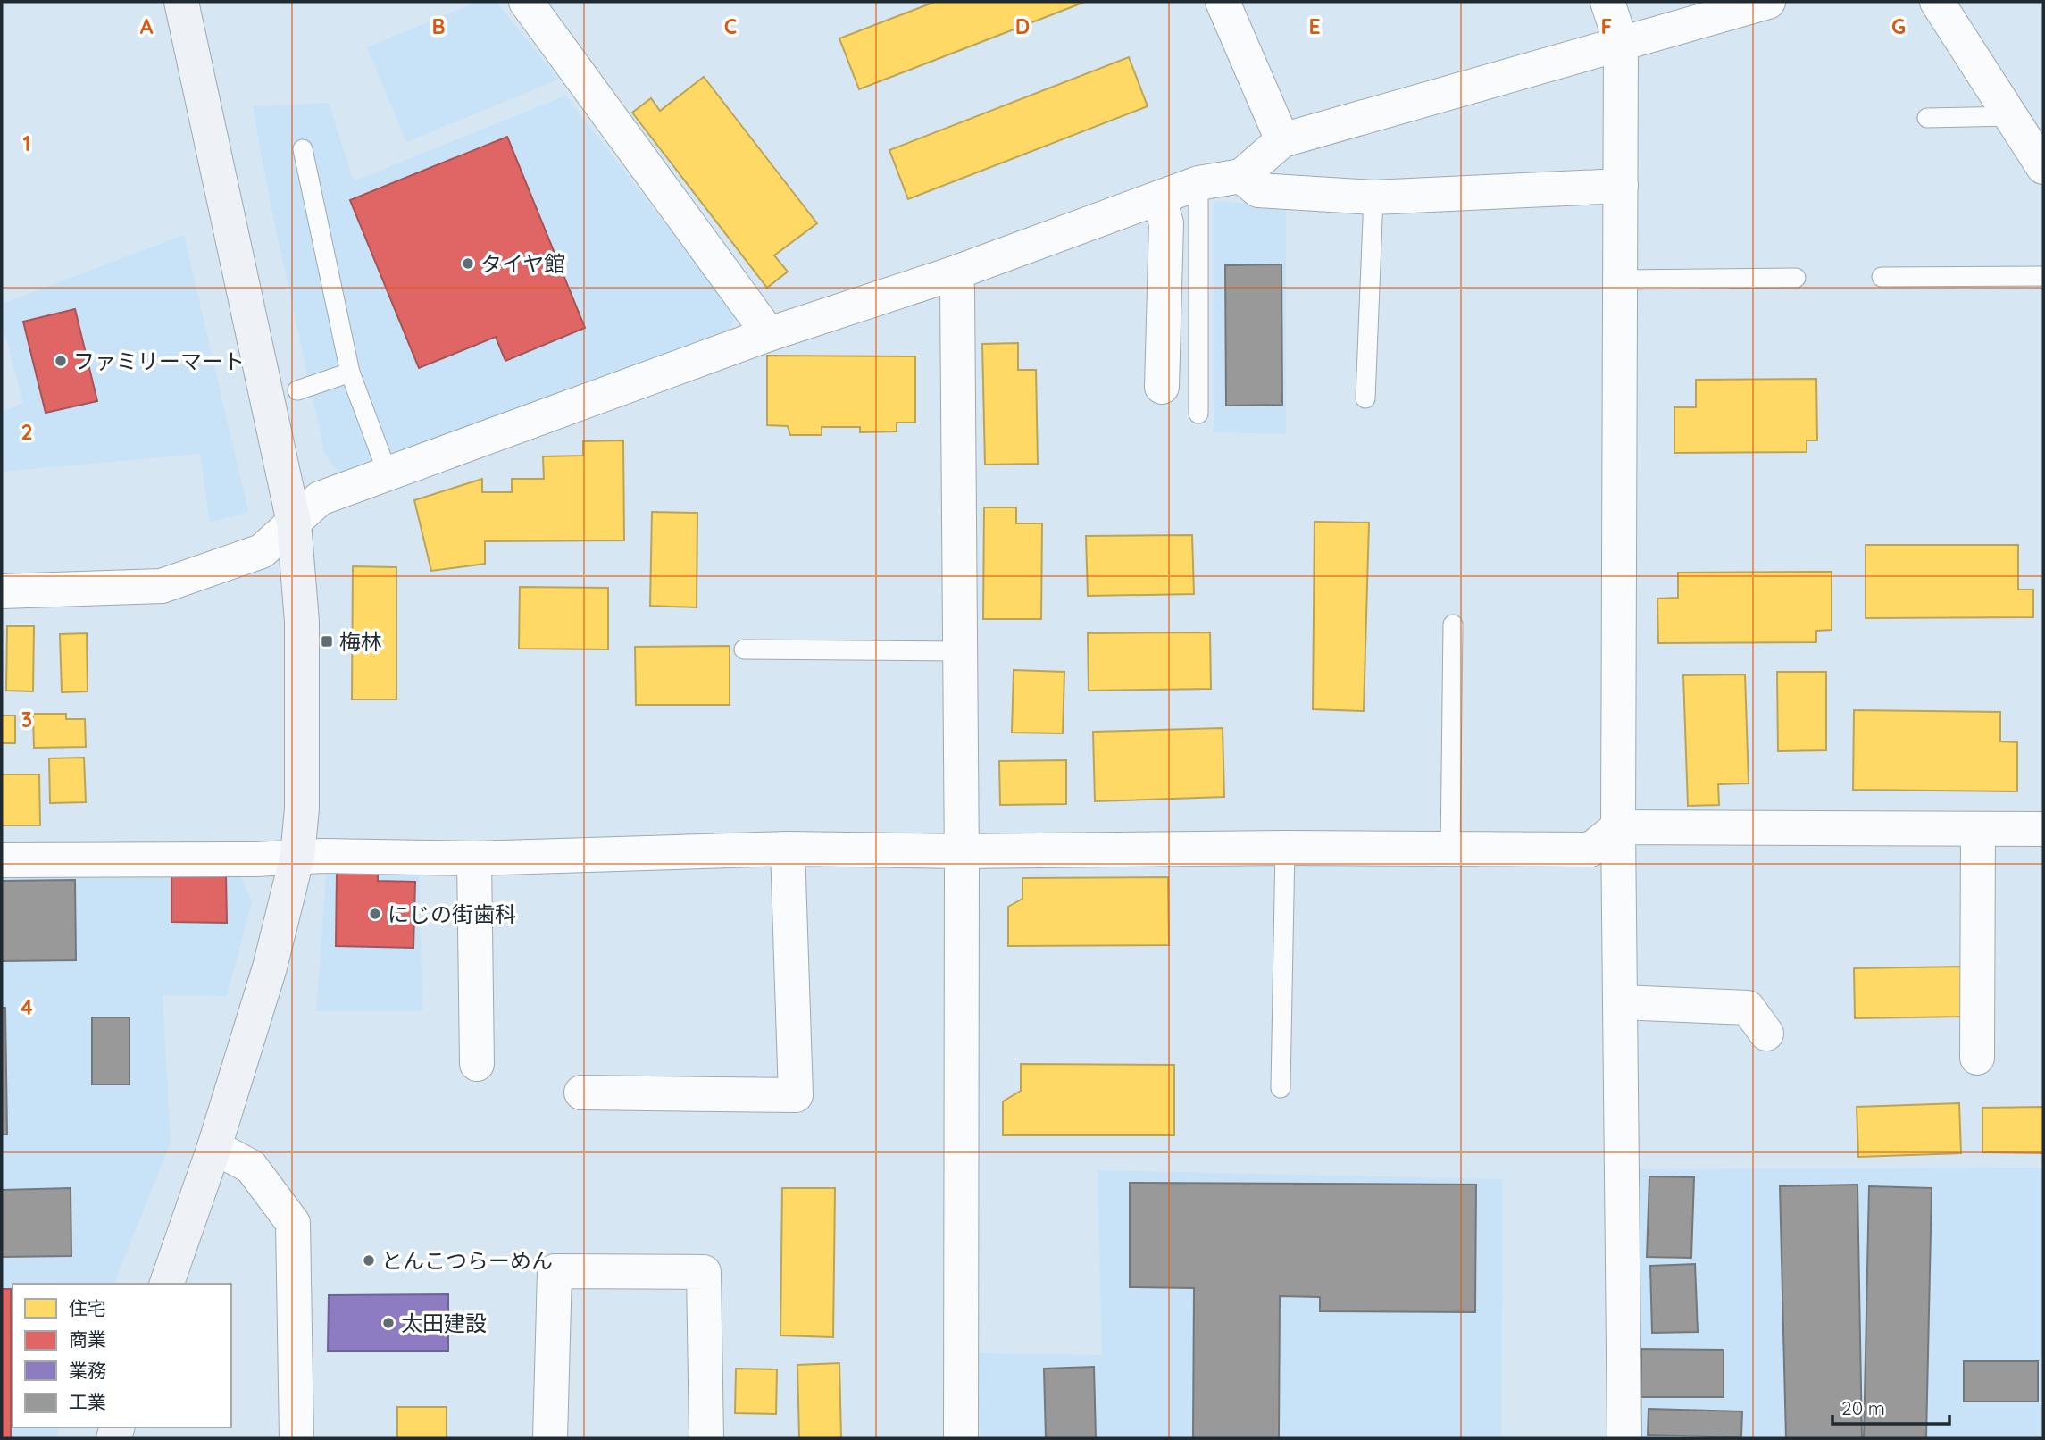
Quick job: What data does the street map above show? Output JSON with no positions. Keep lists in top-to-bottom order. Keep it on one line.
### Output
{"places":{"other":["タイヤ館","ファミリーマート","にじの街歯科","とんこつらーめん","太田建設"],"transit":["梅林"]},"legend":["住宅","商業","業務","工業"],"scale_bar":"20 m","grid":{"columns":["A","B","C","D","E","F","G"],"rows":["1","2","3","4"]}}
